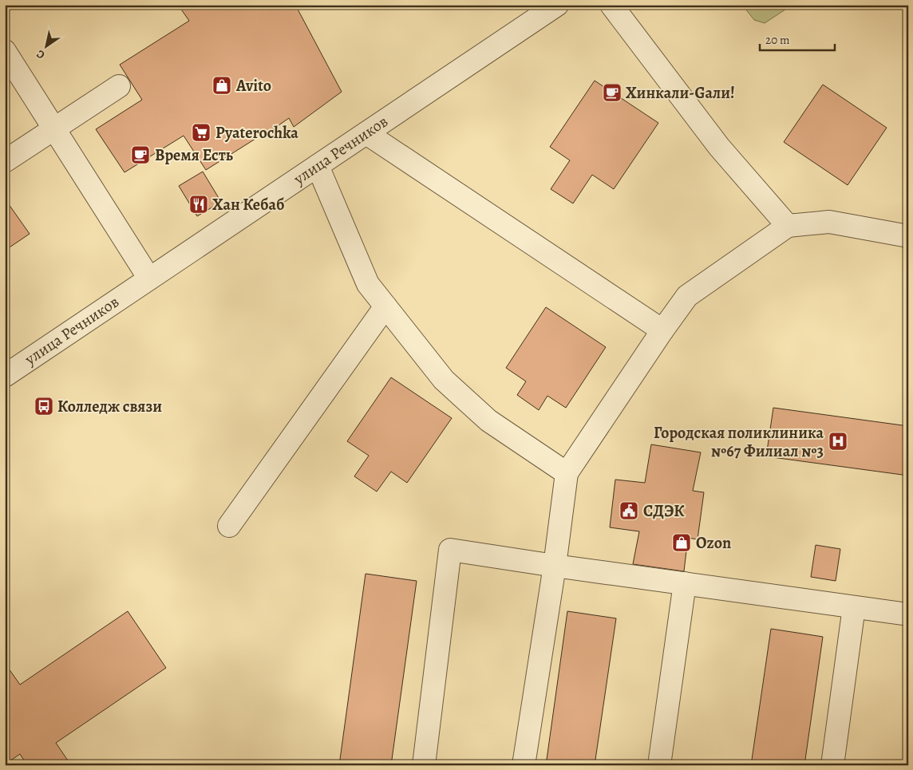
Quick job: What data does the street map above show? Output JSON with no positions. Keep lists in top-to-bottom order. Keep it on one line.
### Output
{"streets":{"street":["улица Речников"]},"places":{"shop":["Avito","Ozon"],"cafe":["Хинкали-Gали!","Время Есть"],"supermarket":["Pyaterochka"],"restaurant":["Хан Кебаб"],"bus stop":["Колледж связи"],"hospital":["Городская поликлиника №67 Филиал №3"],"public building":["СДЭК"]},"scale_bar":"20 m","north":"bottom left"}
